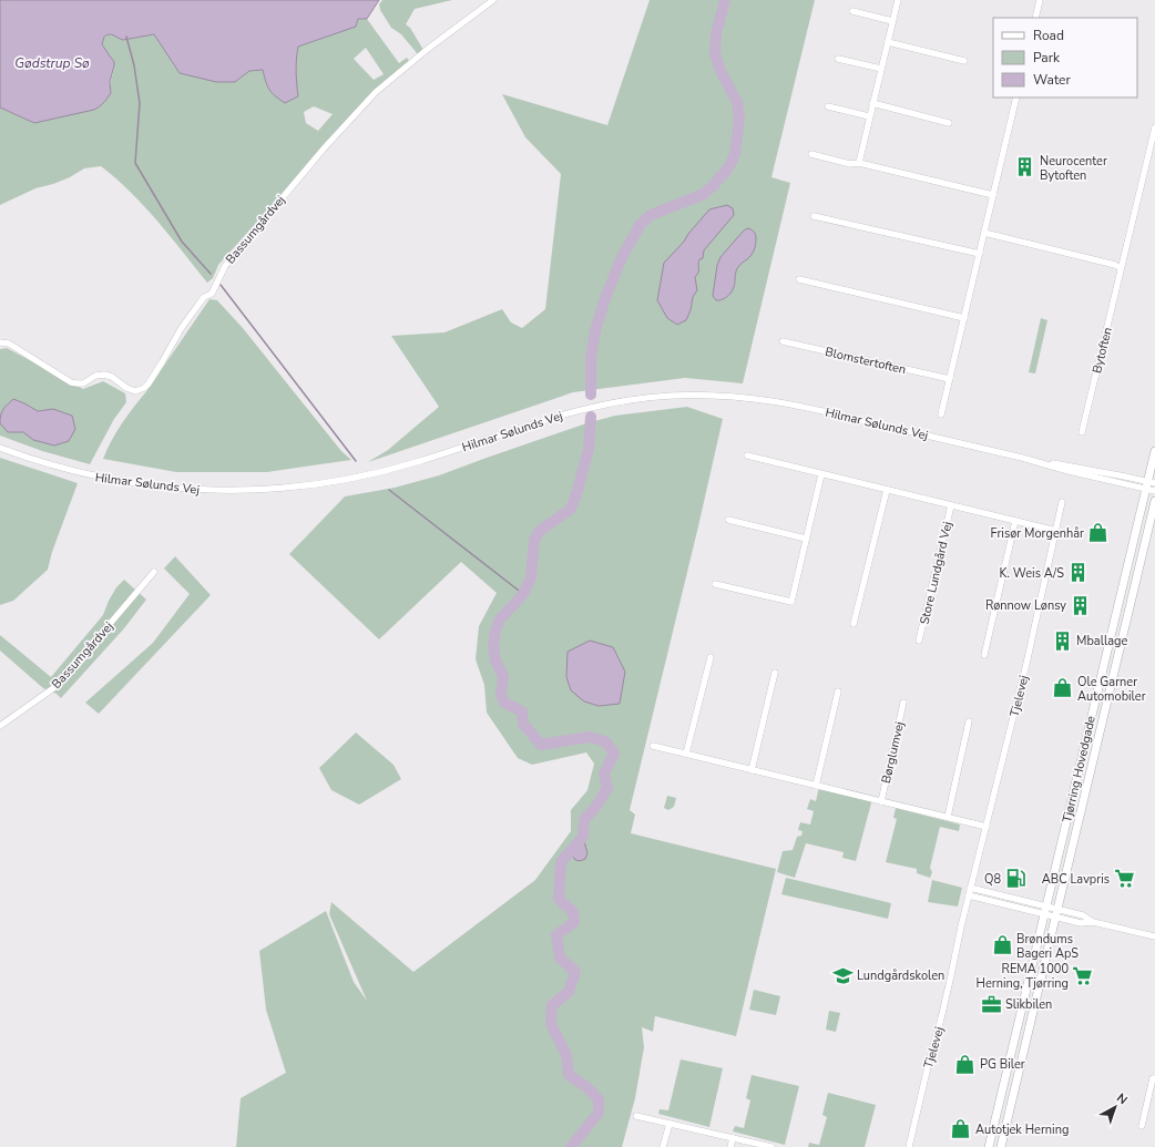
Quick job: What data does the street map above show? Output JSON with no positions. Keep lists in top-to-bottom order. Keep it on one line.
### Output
{"streets":{"main road":["Tjørring Hovedgade"],"street":["Bassumgårdvej","Bytoften","Blomstertoften","Hilmar Sølunds Vej","Store Lundgård Vej","Tjelevej","Børglumvej"]},"crossings":[["Hilmar Sølunds Vej","Tjørring Hovedgade"],["Store Lundgård Vej","Tjelevej"]],"water":["Gødstrup Sø"],"places":{"building":["Neurocenter Bytoften","K. Weis A/S","Rønnow Lønsy","Mballage"],"shop":["Frisør Morgenhår","Ole Garner Automobiler","Brøndums Bageri ApS","PG Biler","Autotjek Herning"],"fuel station":["Q8"],"supermarket":["ABC Lavpris","REMA 1000 Herning, Tjørring"],"school or university":["Lundgårdskolen"],"office":["Slikbilen"]},"legend":["Road","Park","Water"],"north":"top right"}
